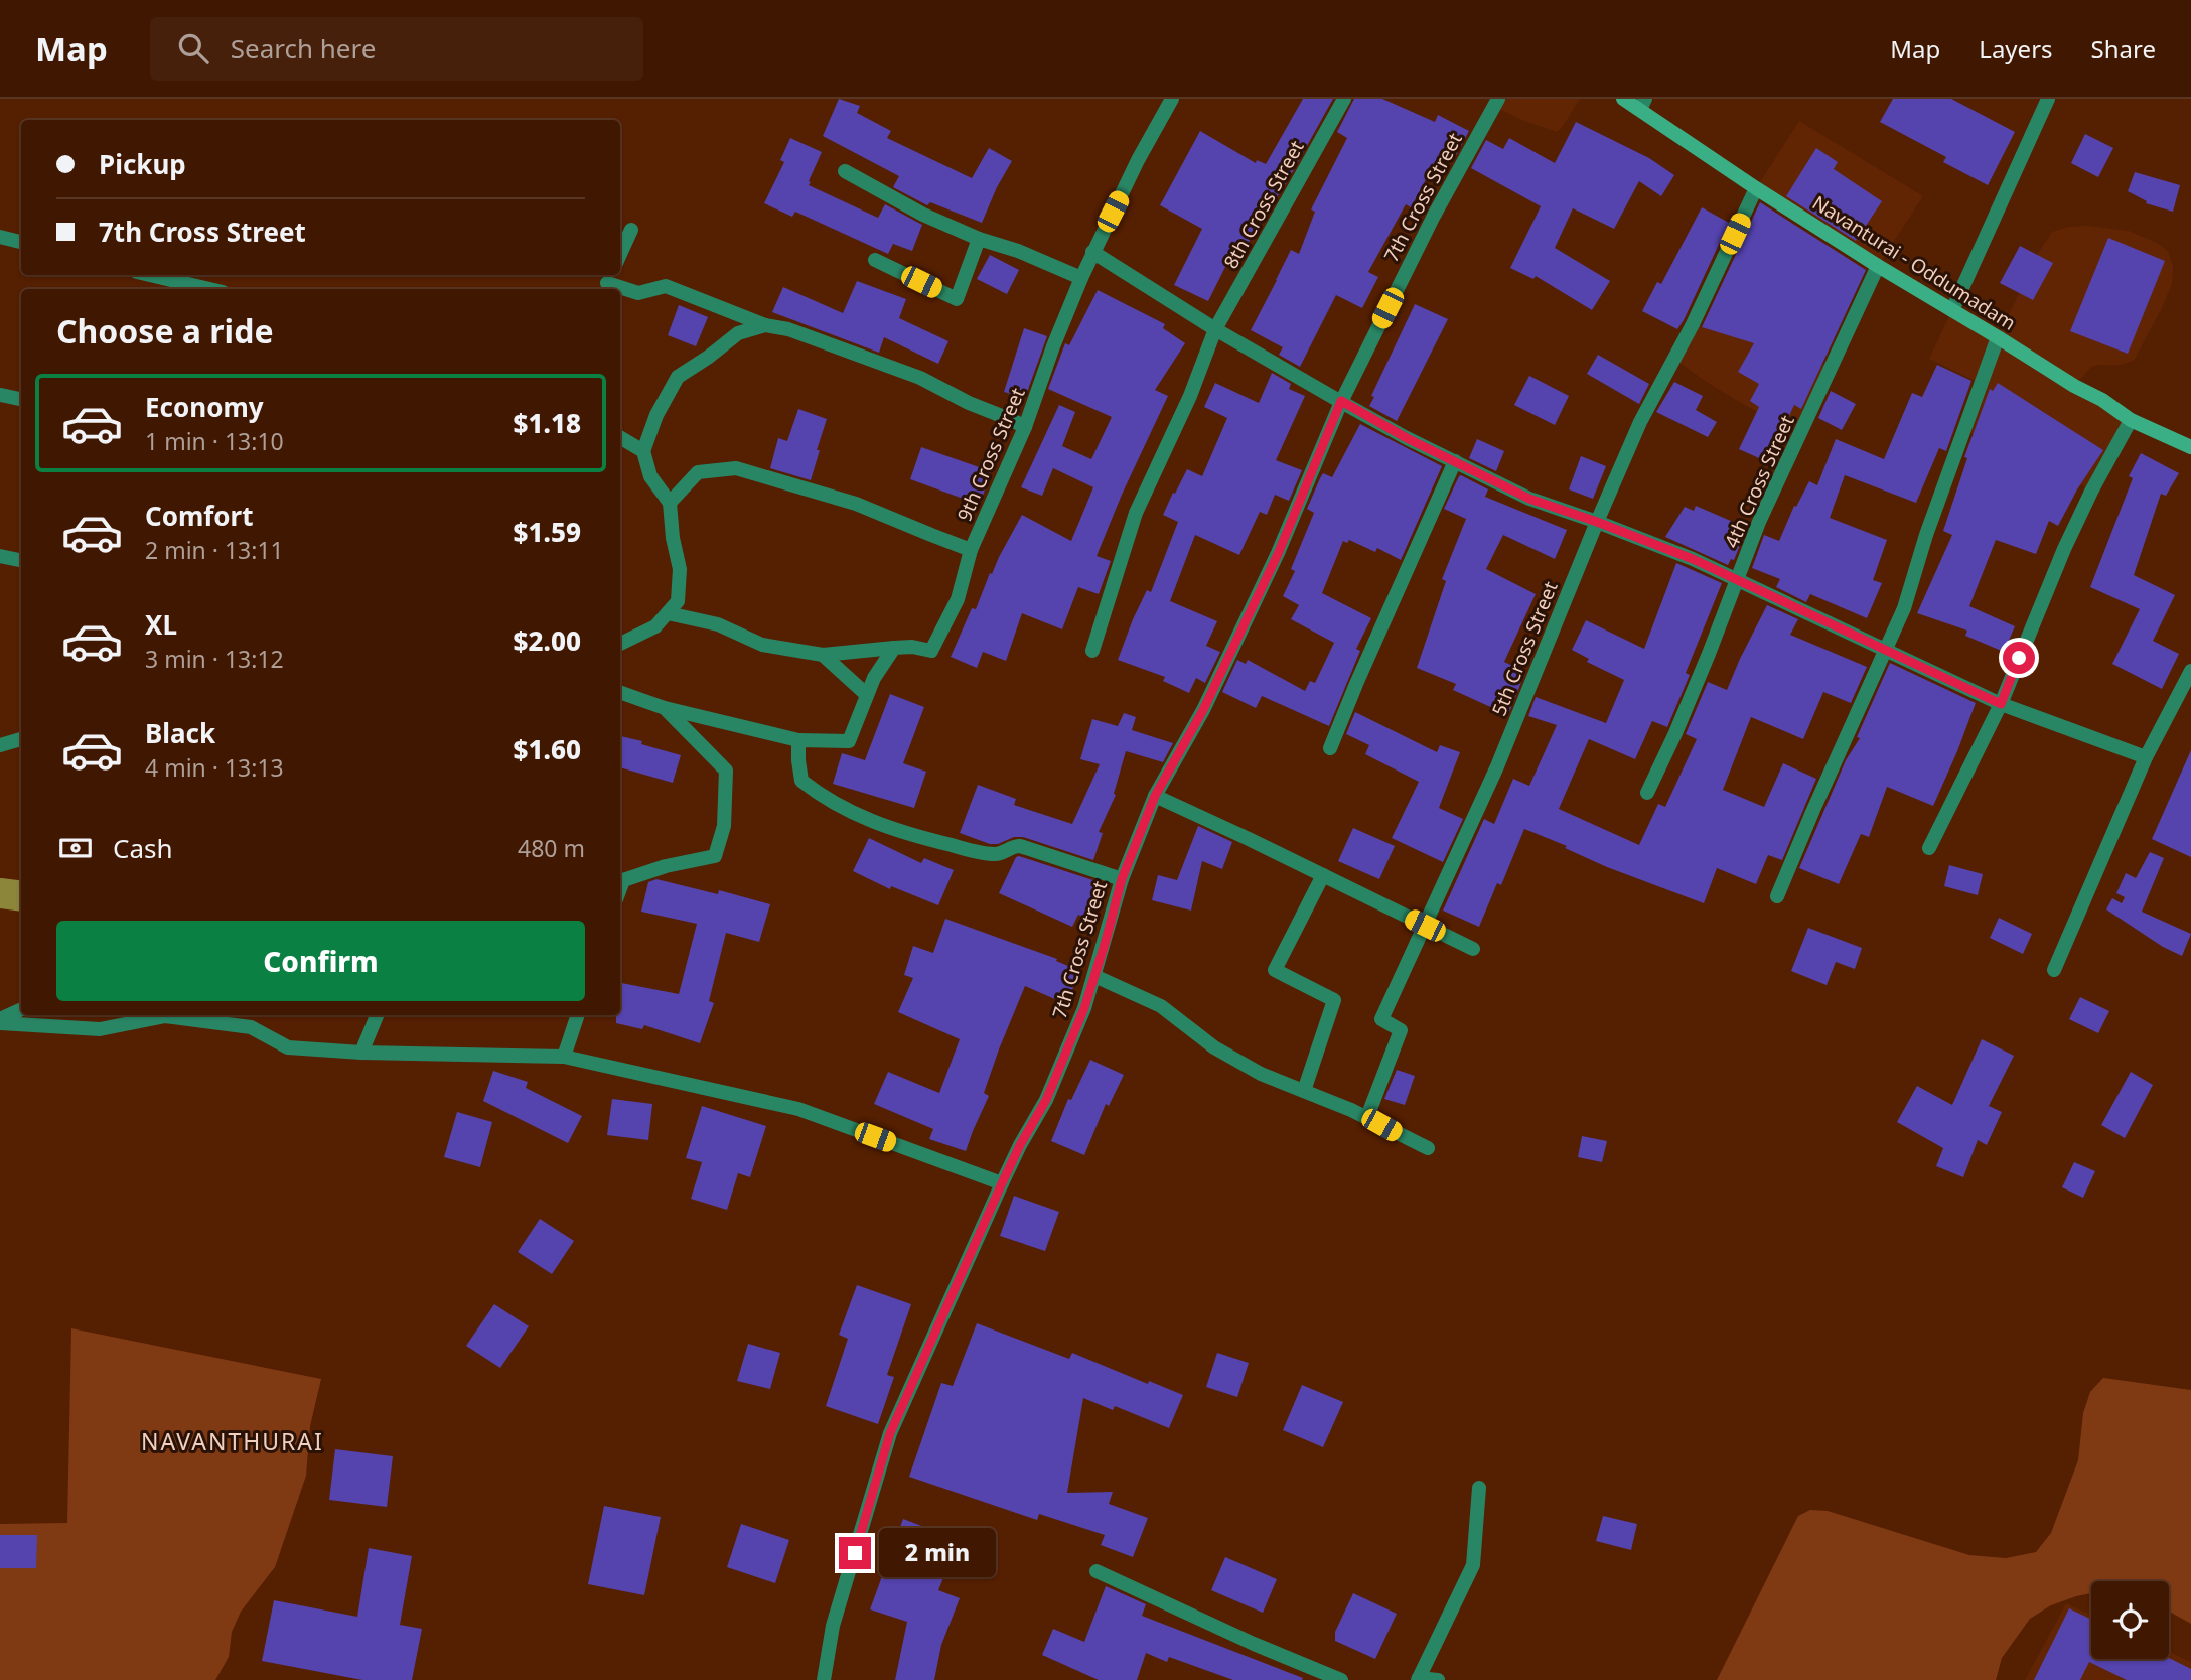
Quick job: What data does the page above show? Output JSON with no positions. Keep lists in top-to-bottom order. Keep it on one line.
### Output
{"streets":{"main road":["Navanturai - Oddumadam"],"street":["7th Cross Street","8th Cross Street","9th Cross Street","4th Cross Street","5th Cross Street"]},"crossings":[["Navanturai - Oddumadam","4th Cross Street"],["Navanturai - Oddumadam","5th Cross Street"]],"districts":["NAVANTHURAI"],"page":{"header":"Map","search":"Search here","nav":["Map","Layers","Share"],"banner":["Pickup","7th Cross Street"],"heading":"Choose a ride","list":[{"name":"Economy","note":"1 min · 13:10","value":"$1.18"},{"name":"Comfort","note":"2 min · 13:11","value":"$1.59"},{"name":"XL","note":"3 min · 13:12","value":"$2.00"},{"name":"Black","note":"4 min · 13:13","value":"$1.60"}],"pay":["Cash","480 m"],"buttons":"Confirm","bubble":"2 min"}}
